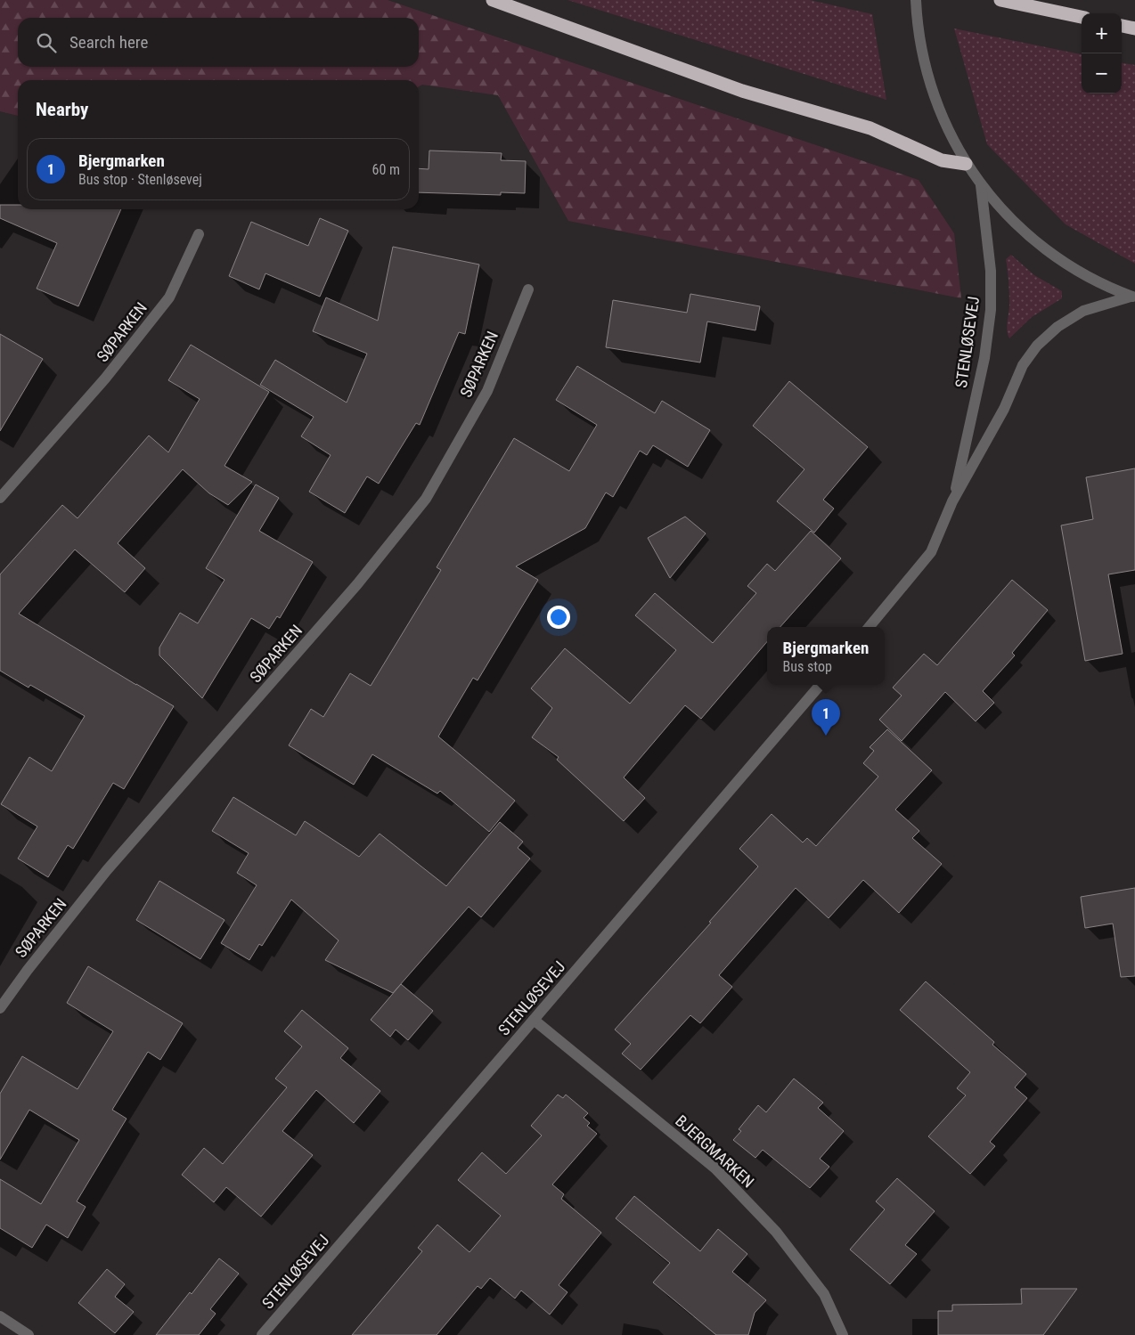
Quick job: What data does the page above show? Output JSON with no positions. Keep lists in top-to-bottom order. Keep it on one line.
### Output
{"streets":{"street":["SØPARKEN","STENLØSEVEJ","BJERGMARKEN"]},"crossings":[["STENLØSEVEJ","BJERGMARKEN"]],"page":{"map_buttons":["+","−"],"search":"Search here","heading":"Nearby","list":[{"mark":"1","name":"Bjergmarken","note":"Bus stop · Stenløsevej","value":"60 m"}],"popup":["Bjergmarken","Bus stop"],"pins":"1"}}
